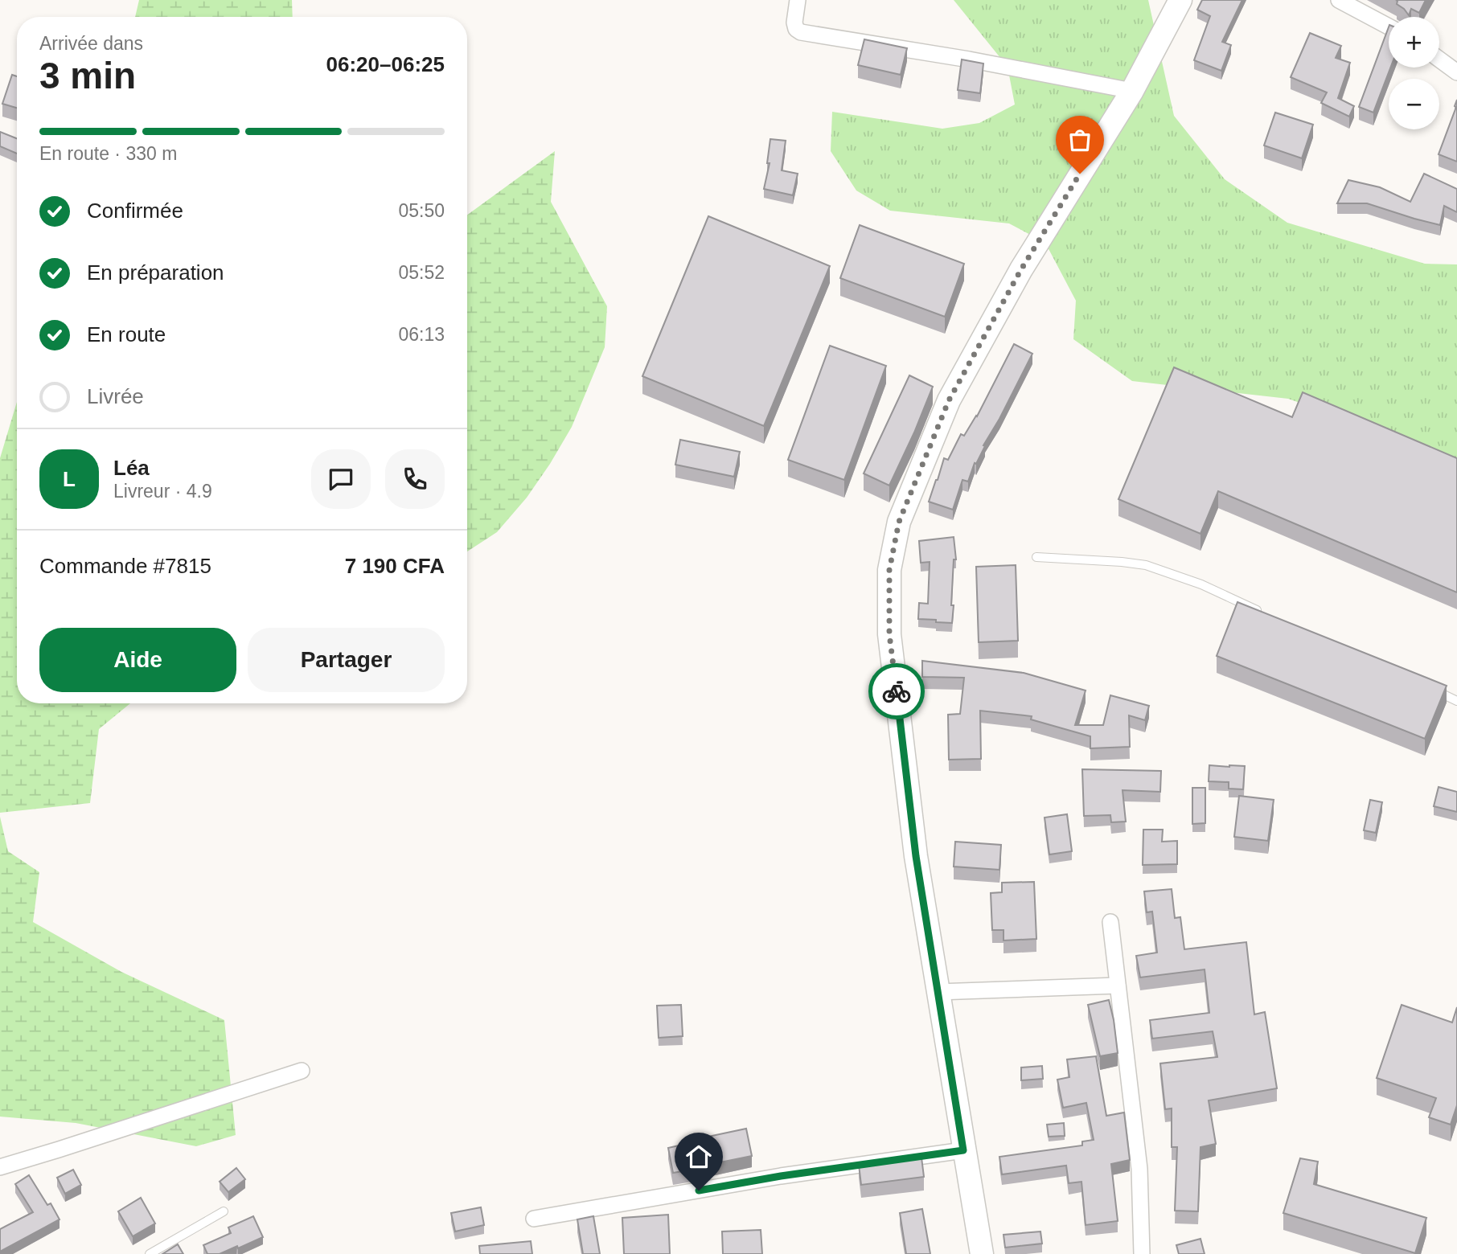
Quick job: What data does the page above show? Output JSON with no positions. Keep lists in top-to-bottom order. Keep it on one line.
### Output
{"page":{"map_buttons":["+","−"],"heading":["3 min","Arrivée dans","06:20–06:25"],"panel":["Léa","Livreur · 4.9","Commande #7815","7 190 CFA"],"bar":"En route · 330 m","list":[["Confirmée","05:50"],["En préparation","05:52"],["En route","06:13"],"Livrée"],"round":"L","buttons":["Aide","Partager"]}}
